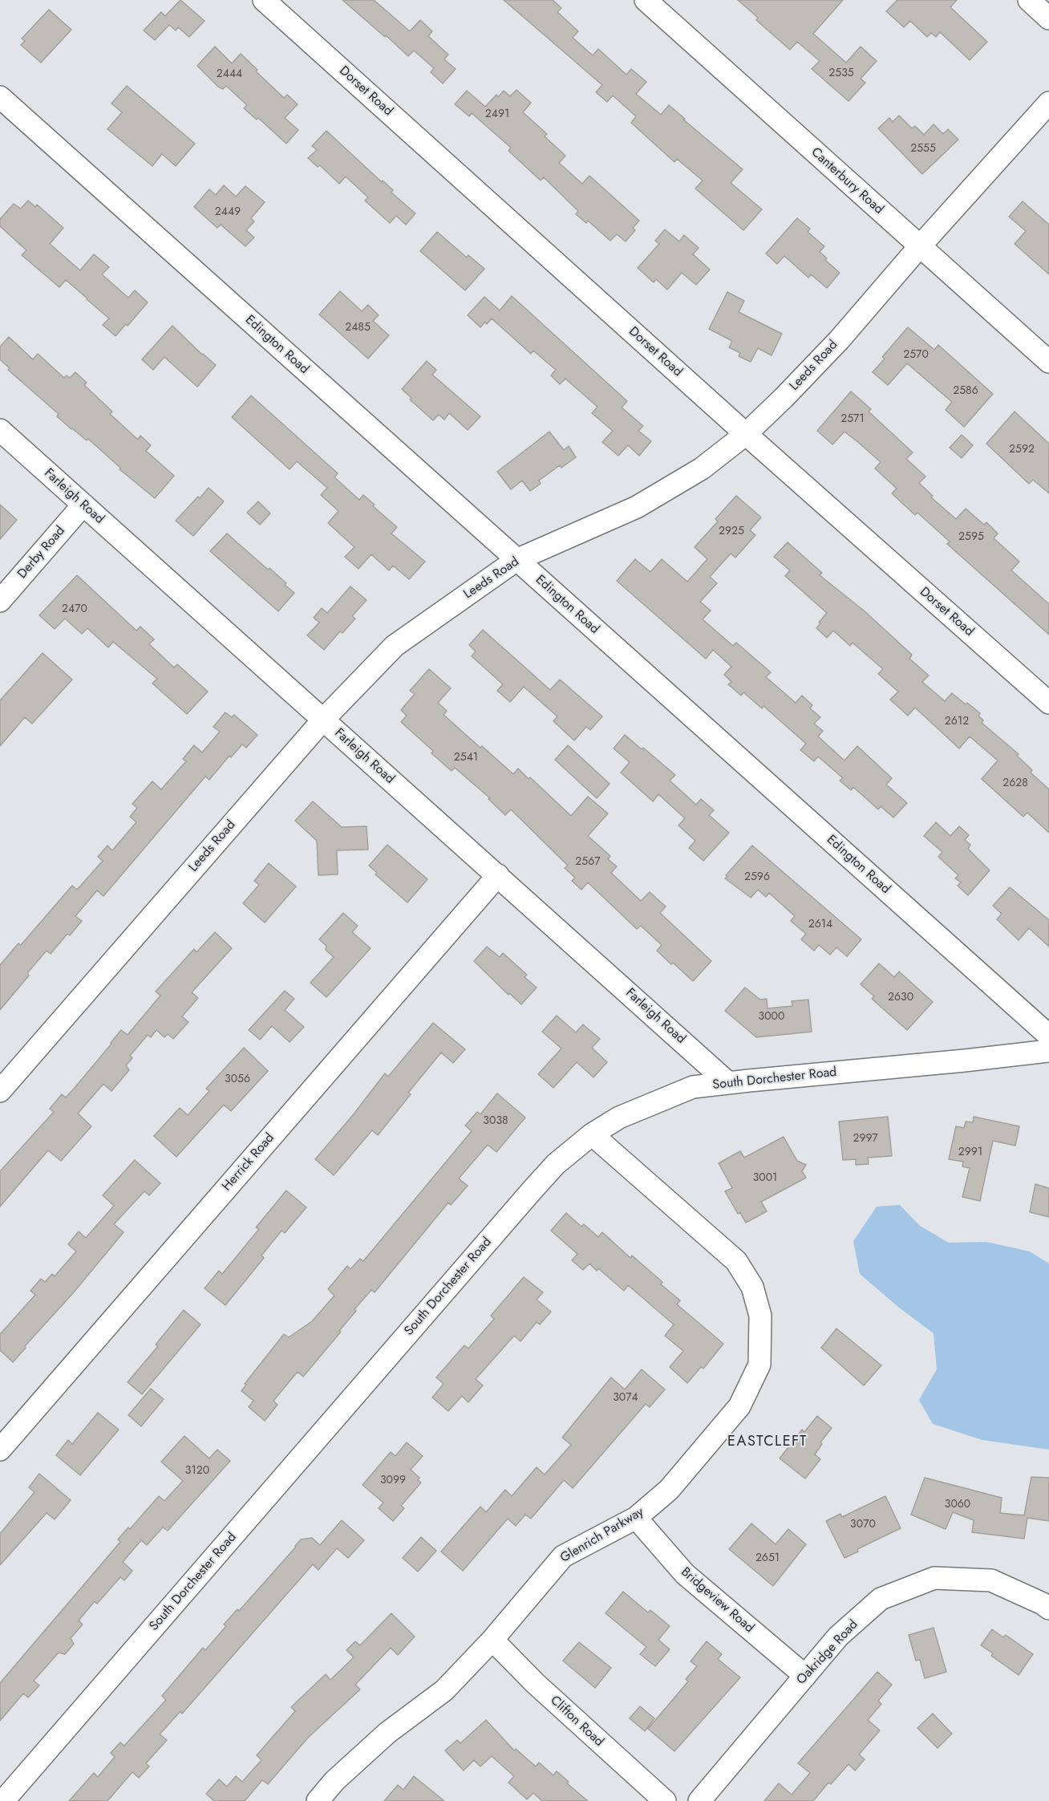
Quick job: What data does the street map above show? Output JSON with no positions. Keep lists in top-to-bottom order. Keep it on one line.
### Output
{"streets":{"street":["Dorset Road","Canterbury Road","Edington Road","Leeds Road","Farleigh Road","Derby Road","South Dorchester Road","Herrick Road","Glenrich Parkway","Bridgeview Road","Oakridge Road","Clifton Road"]},"crossings":[["Dorset Road","Leeds Road"],["Canterbury Road","Leeds Road"],["Edington Road","Leeds Road"],["Leeds Road","Farleigh Road"],["Farleigh Road","Derby Road"],["Farleigh Road","South Dorchester Road"],["Farleigh Road","Herrick Road"],["South Dorchester Road","Glenrich Parkway"],["Glenrich Parkway","Bridgeview Road"],["Glenrich Parkway","Clifton Road"],["Bridgeview Road","Oakridge Road"]],"districts":["EASTCLEFT"],"house_numbers":["2535","2444","2491","2555","2449","2485","2570","2586","2571","2592","2925","2595","2470","2612","2541","2628","2567","2596","2614","2630","3000","3056","3038","2997","2991","3001","3074","3120","3099","3060","3070","2651"]}
